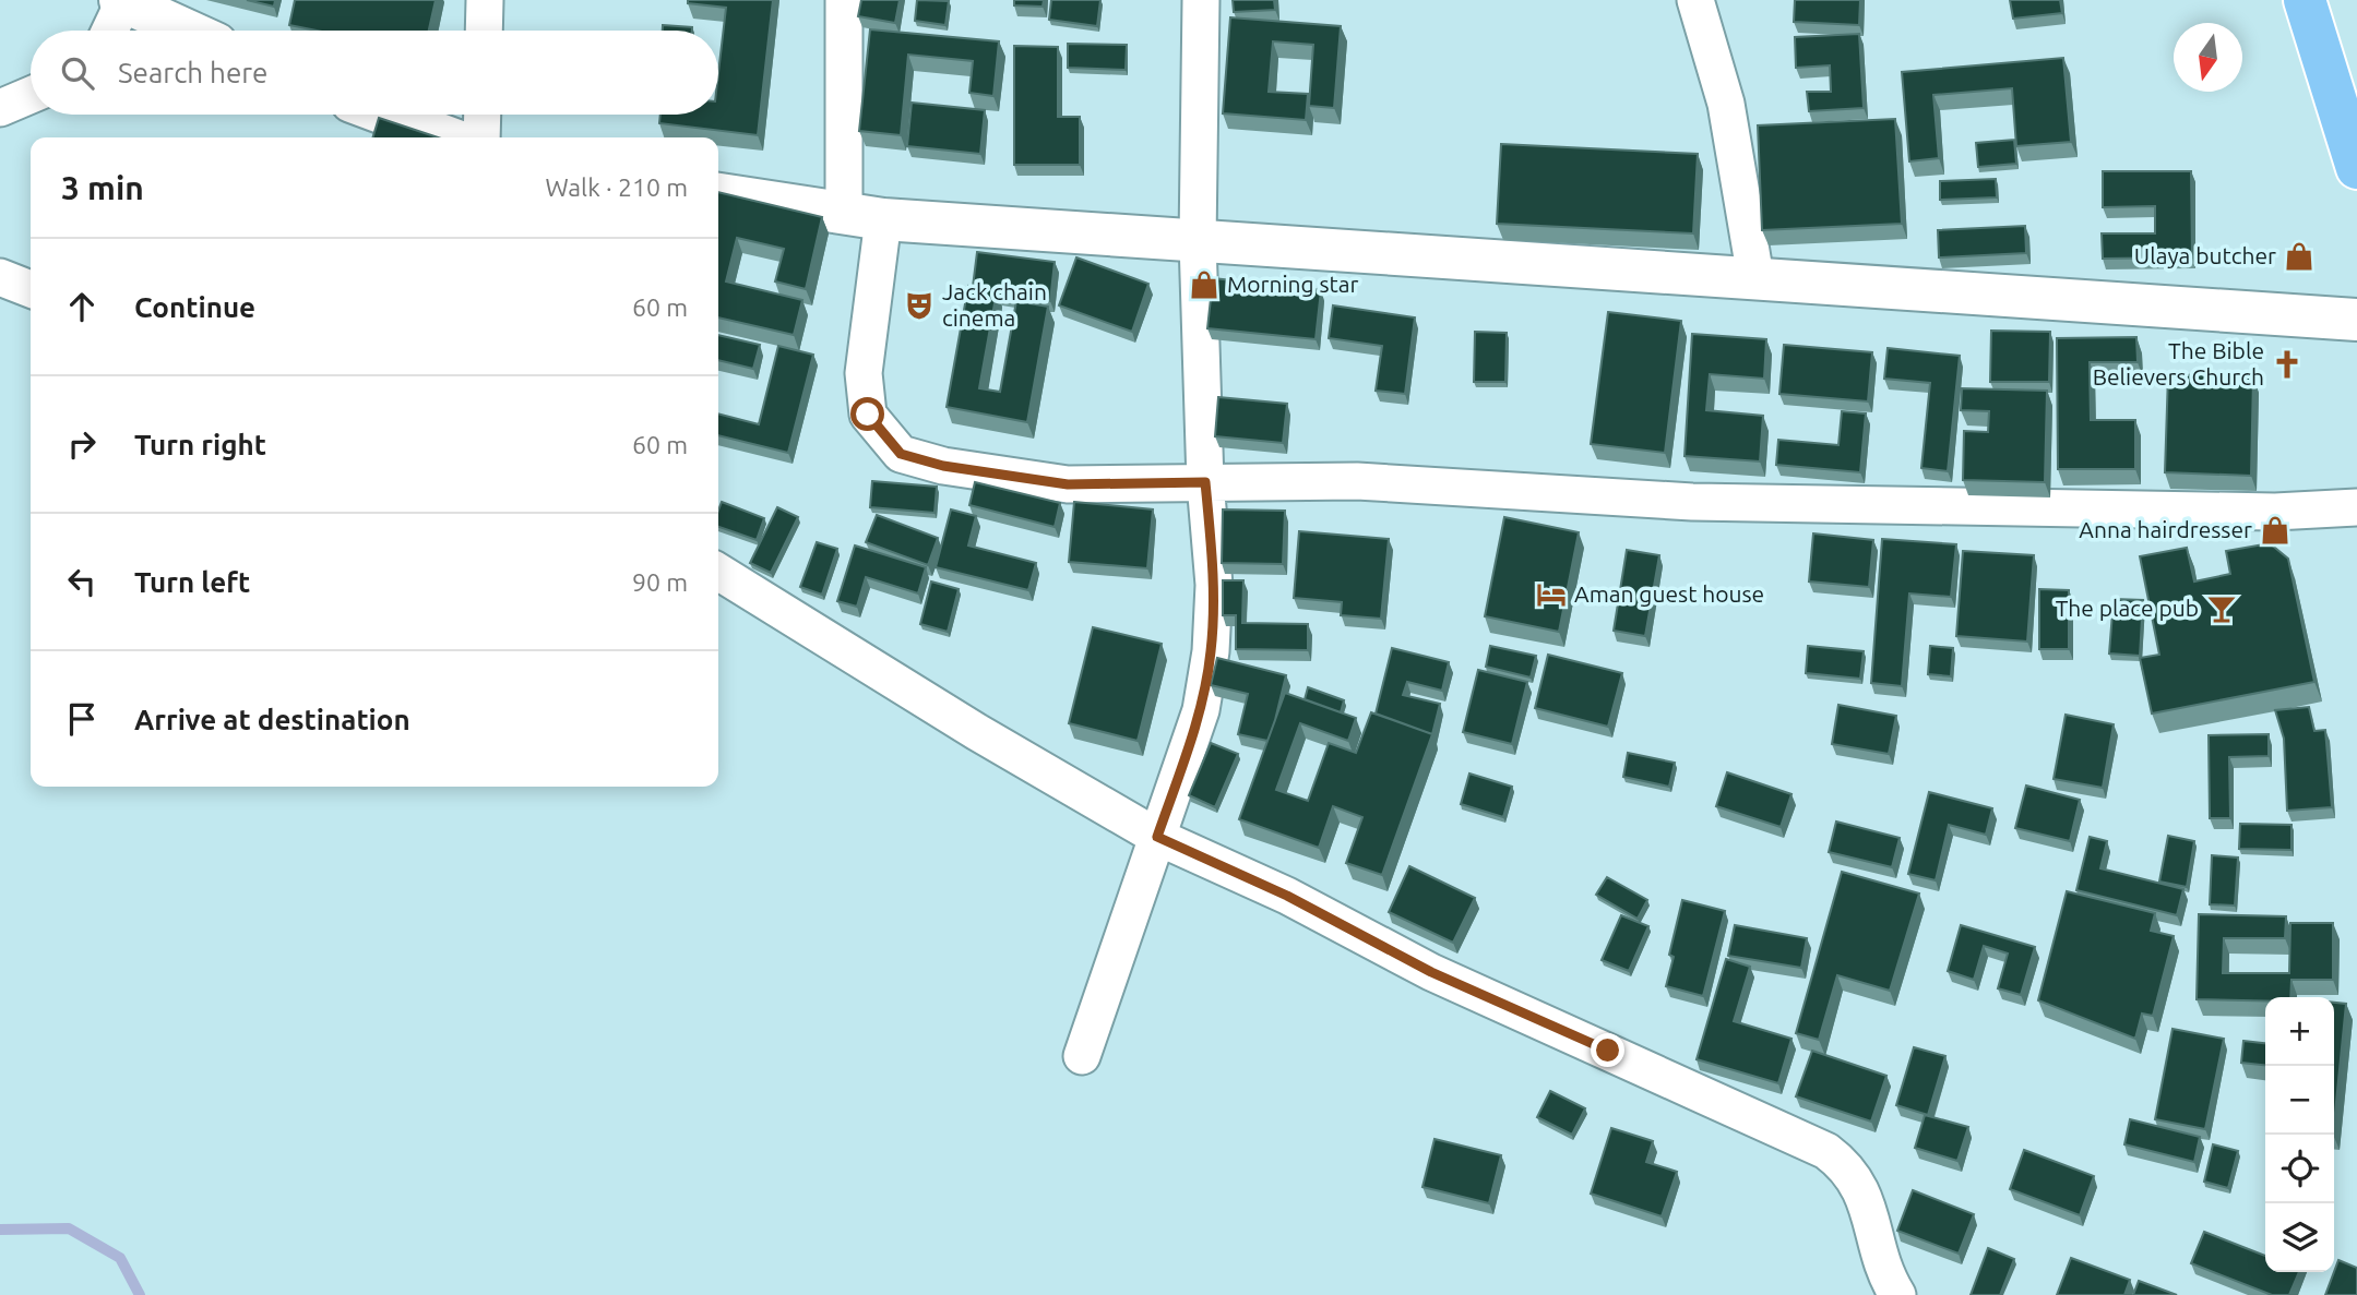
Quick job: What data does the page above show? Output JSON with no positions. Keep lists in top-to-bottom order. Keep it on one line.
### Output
{"places":{"shop":["Ulaya butcher","Morning star","Anna hairdresser"],"theatre":["Jack chain cinema"],"church":["The Bible Believers Church"],"hotel":["Aman guest house"],"bar":["The place pub"]},"north":"bottom","page":{"search":"Search here","heading":["3 min","Walk · 210 m"],"list":[["Continue","60 m"],["Turn right","60 m"],["Turn left","90 m"],"Arrive at destination"],"map_buttons":["+","−"]}}
